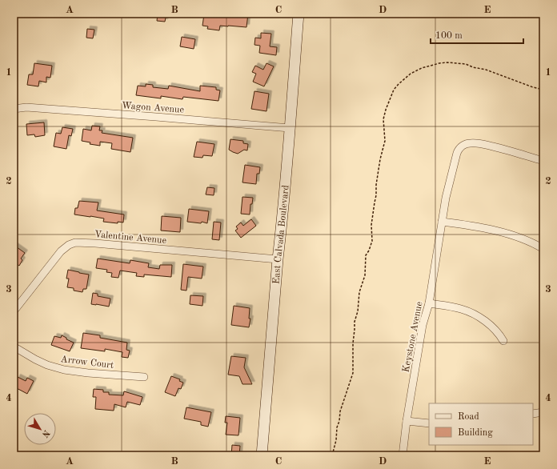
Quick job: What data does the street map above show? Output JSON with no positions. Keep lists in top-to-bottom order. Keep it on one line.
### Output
{"streets":{"main road":["East Calvada Boulevard"],"street":["Wagon Avenue","Valentine Avenue","Keystone Avenue","Arrow Court"]},"crossings":[["Wagon Avenue","East Calvada Boulevard"],["East Calvada Boulevard","Valentine Avenue"]],"legend":["Road","Building"],"scale_bar":"100 m","north":"bottom right","grid":{"columns":["A","B","C","D","E"],"rows":["1","2","3","4"]}}
